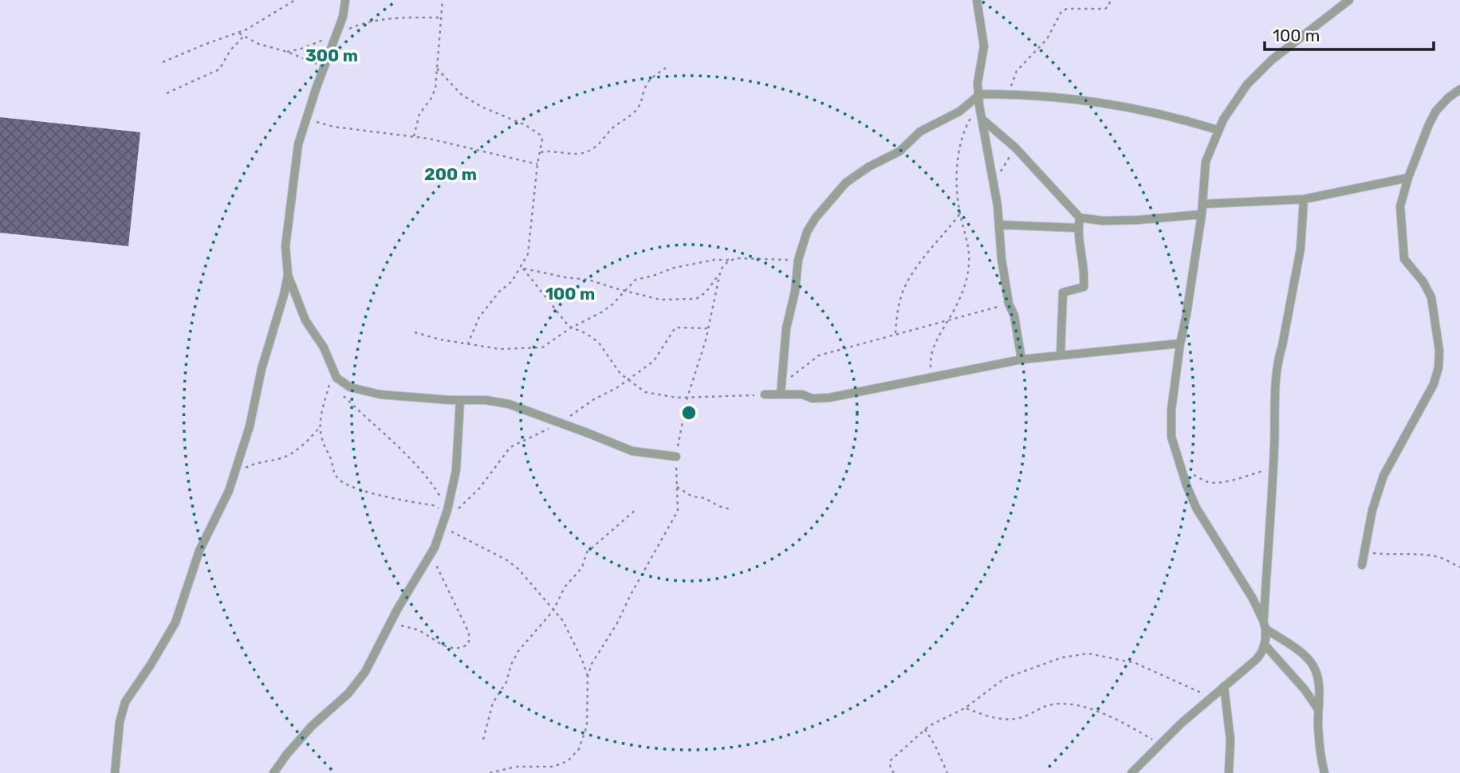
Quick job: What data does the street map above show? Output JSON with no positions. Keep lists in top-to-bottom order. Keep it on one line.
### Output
{"scale_bar":"100 m","rings":["300 m","200 m","100 m"]}
